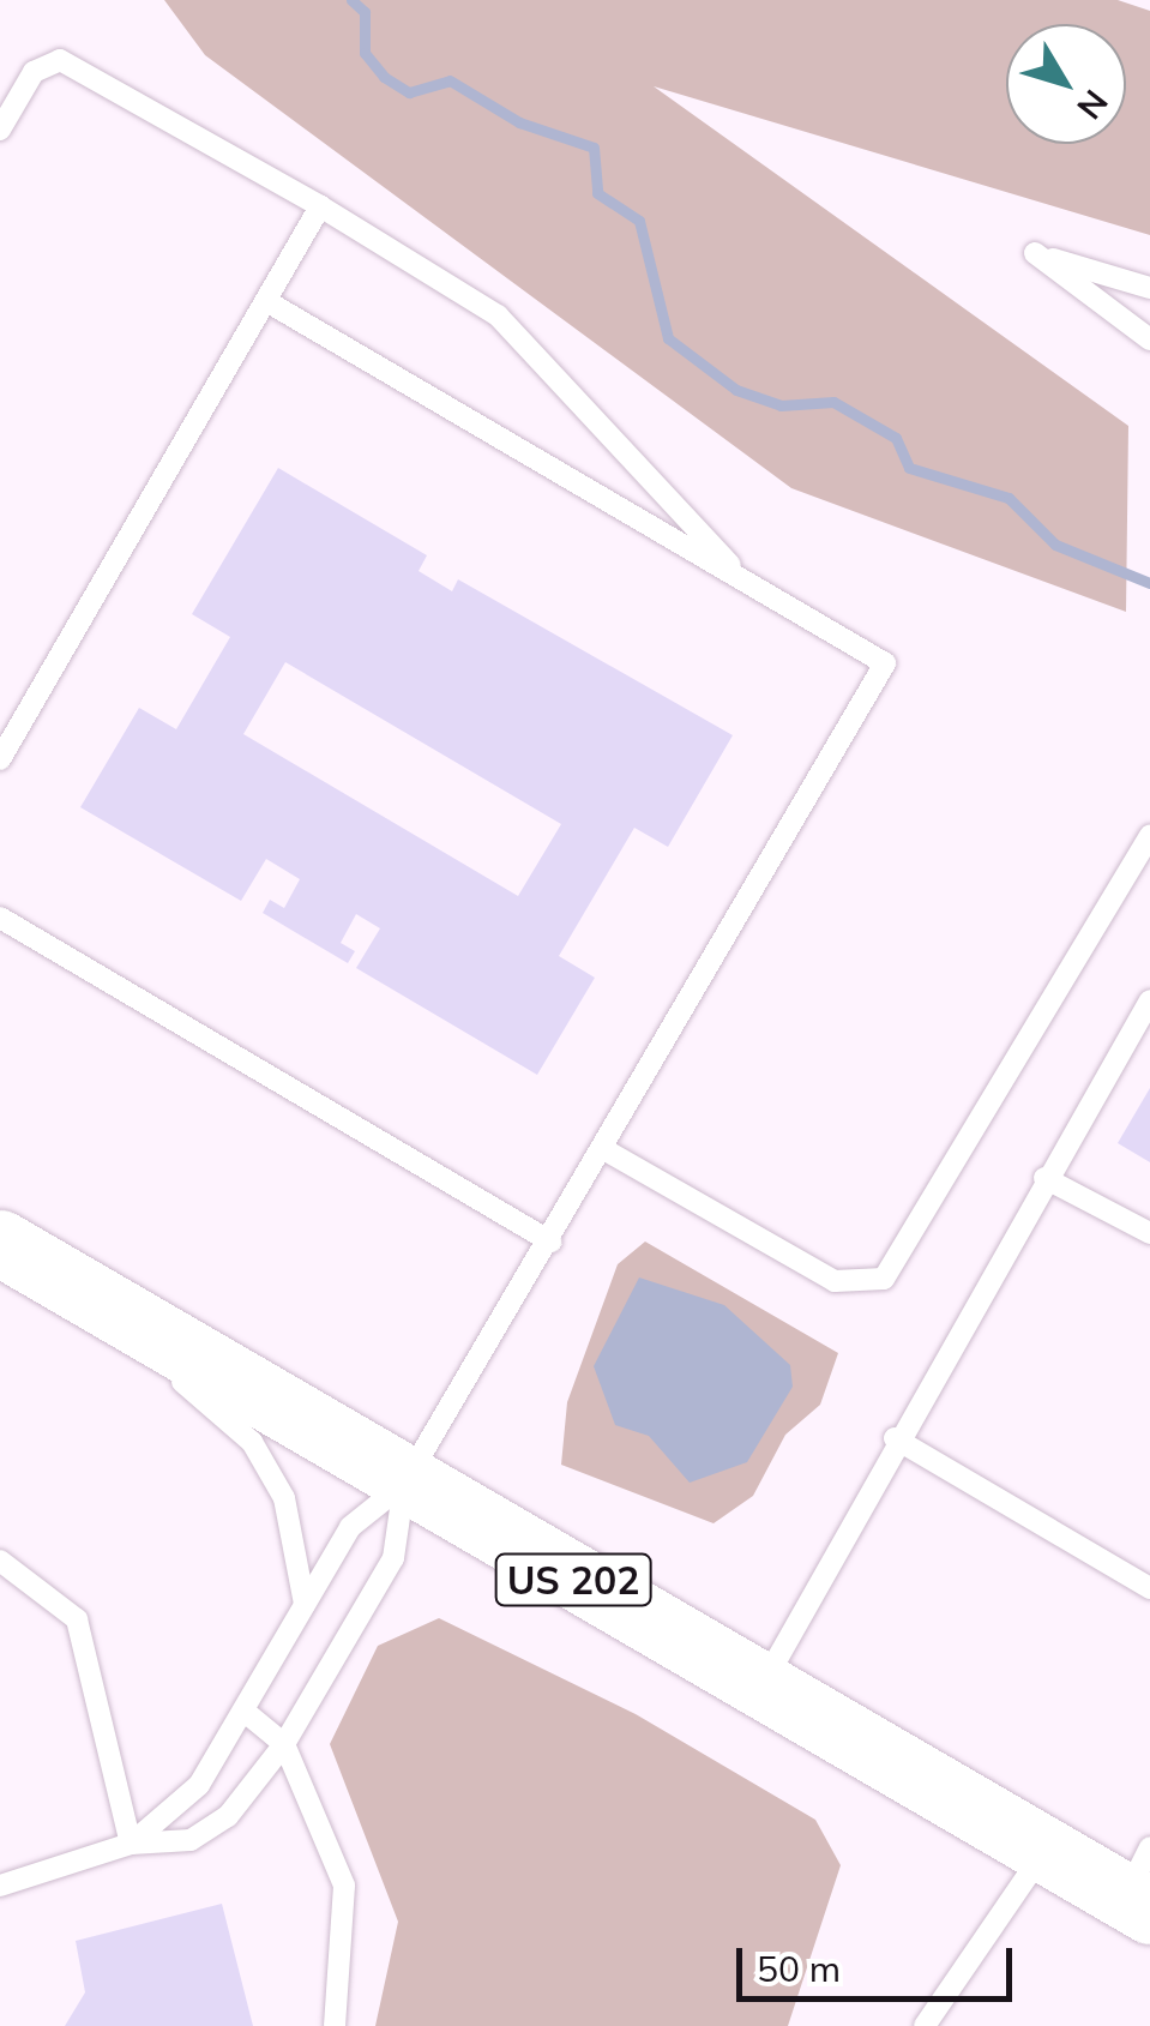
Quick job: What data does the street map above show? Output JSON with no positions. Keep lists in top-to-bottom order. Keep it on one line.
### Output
{"streets":{"highway":["US 202"]},"scale_bar":"50 m","north":"bottom right"}
